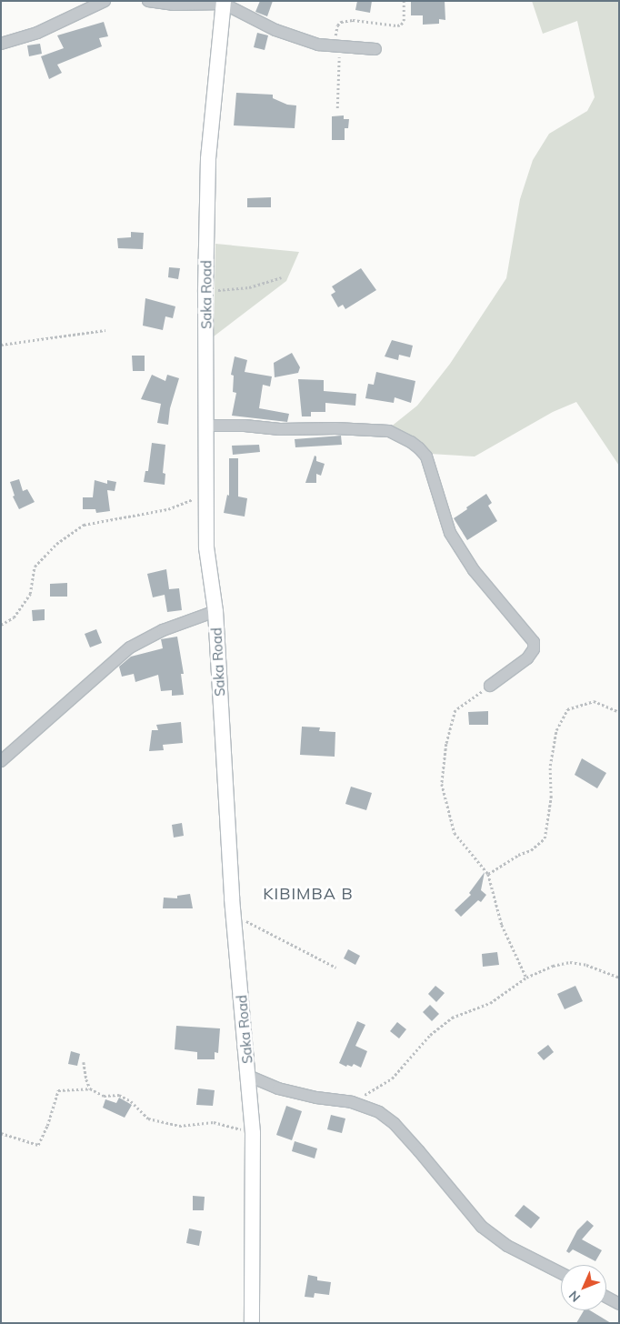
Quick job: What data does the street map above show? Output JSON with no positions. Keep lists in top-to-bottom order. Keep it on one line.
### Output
{"streets":{"main road":["Saka Road"]},"districts":["KIBIMBA B"],"north":"bottom left"}
